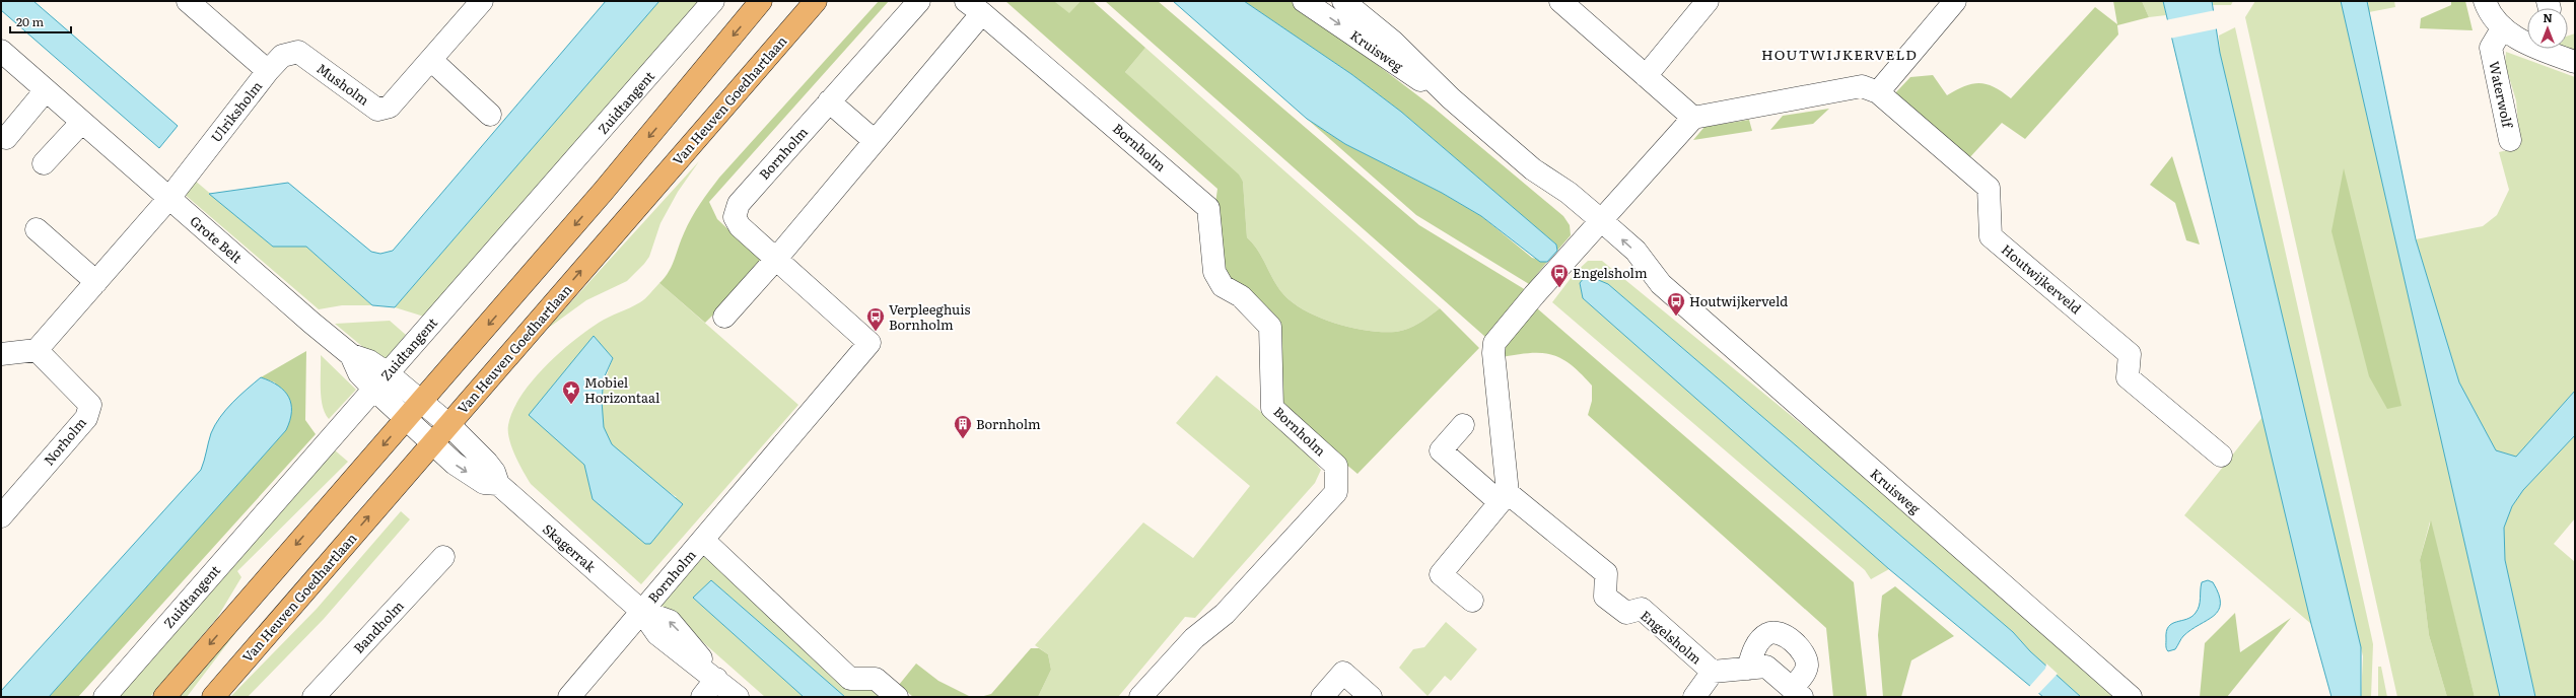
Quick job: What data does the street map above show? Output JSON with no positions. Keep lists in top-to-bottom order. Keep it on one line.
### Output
{"streets":{"main road":["Van Heuven Goedhartlaan"],"street":["Kruisweg","Musholm","Waterwolf","Zuidtangent","Ulriksholm","Bornholm","Grote Belt","Houtwijkerveld","Norholm","Skagerrak","Bandholm","Engelsholm"]},"crossings":[["Musholm","Ulriksholm"],["Van Heuven Goedhartlaan","Grote Belt"],["Van Heuven Goedhartlaan","Skagerrak"],["Zuidtangent","Grote Belt"],["Ulriksholm","Grote Belt"],["Bornholm","Skagerrak"],["Grote Belt","Skagerrak"]],"districts":["HOUTWIJKERVELD"],"places":{"bus stop":["Engelsholm","Houtwijkerveld","Verpleeghuis Bornholm"],"place":["Mobiel Horizontaal"],"building":["Bornholm"]},"scale_bar":"20 m","north":"top"}
